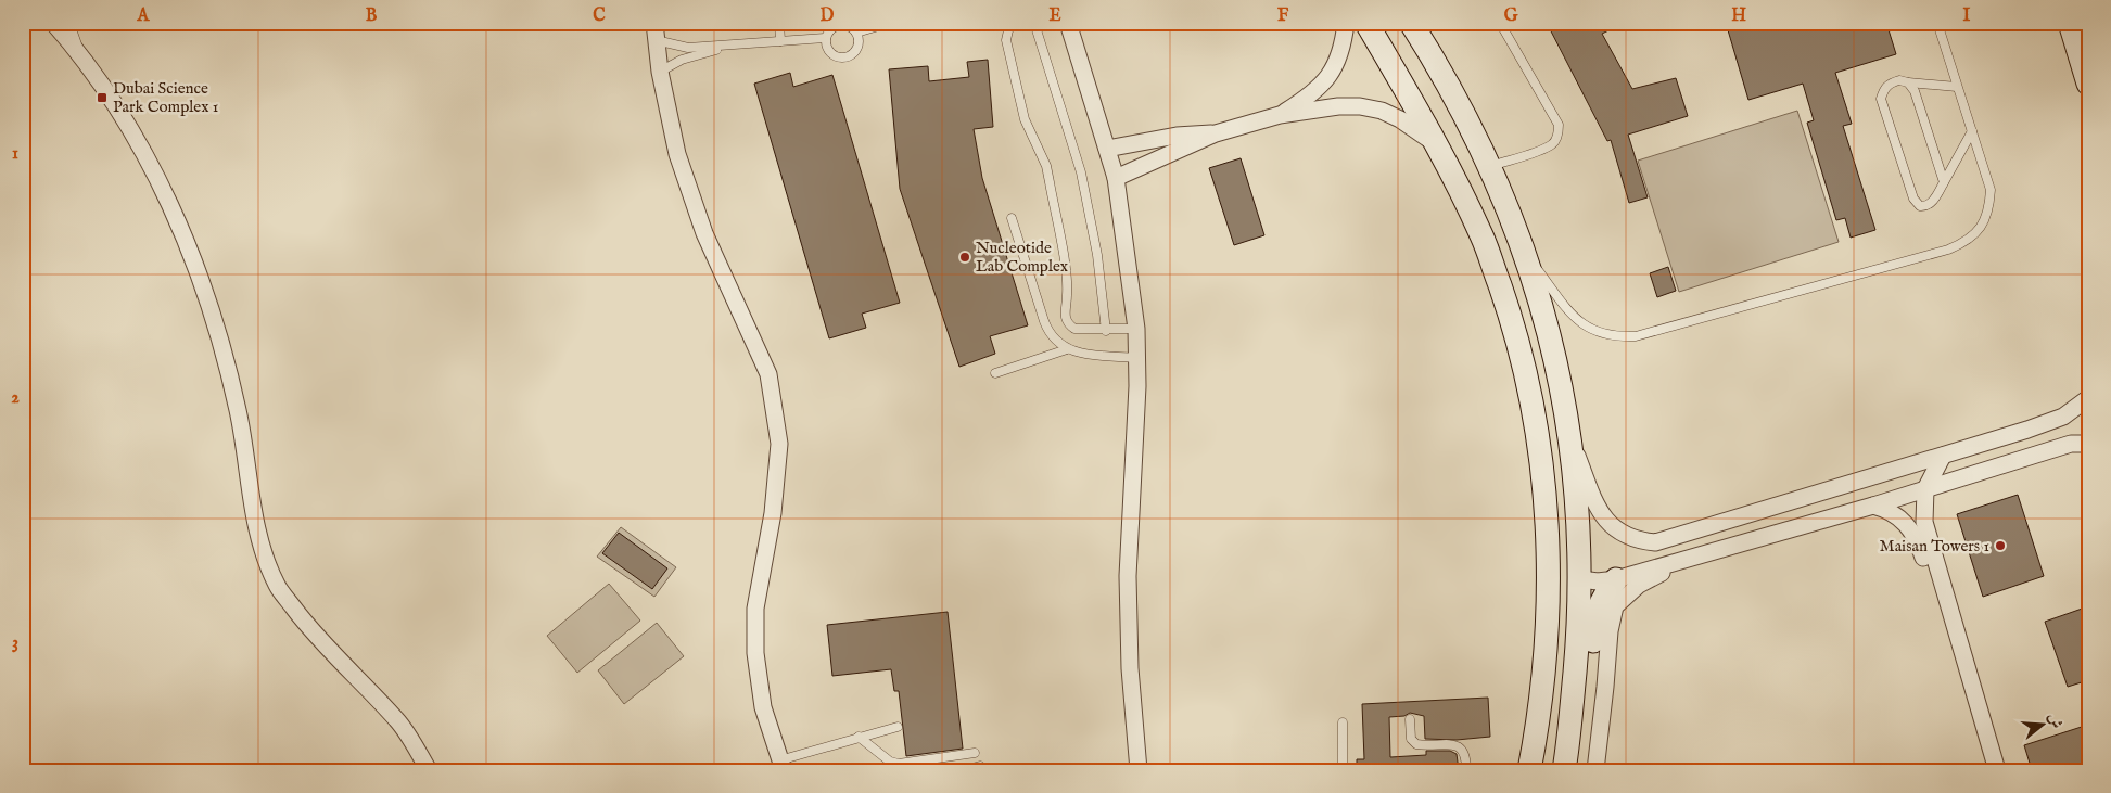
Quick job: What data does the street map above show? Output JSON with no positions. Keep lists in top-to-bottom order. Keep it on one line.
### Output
{"places":{"transit":["Dubai Science Park Complex 1"],"other":["Nucleotide Lab Complex","Maisan Towers 1"]},"north":"right","grid":{"columns":["A","B","C","D","E","F","G","H","I"],"rows":["1","2","3"]}}
